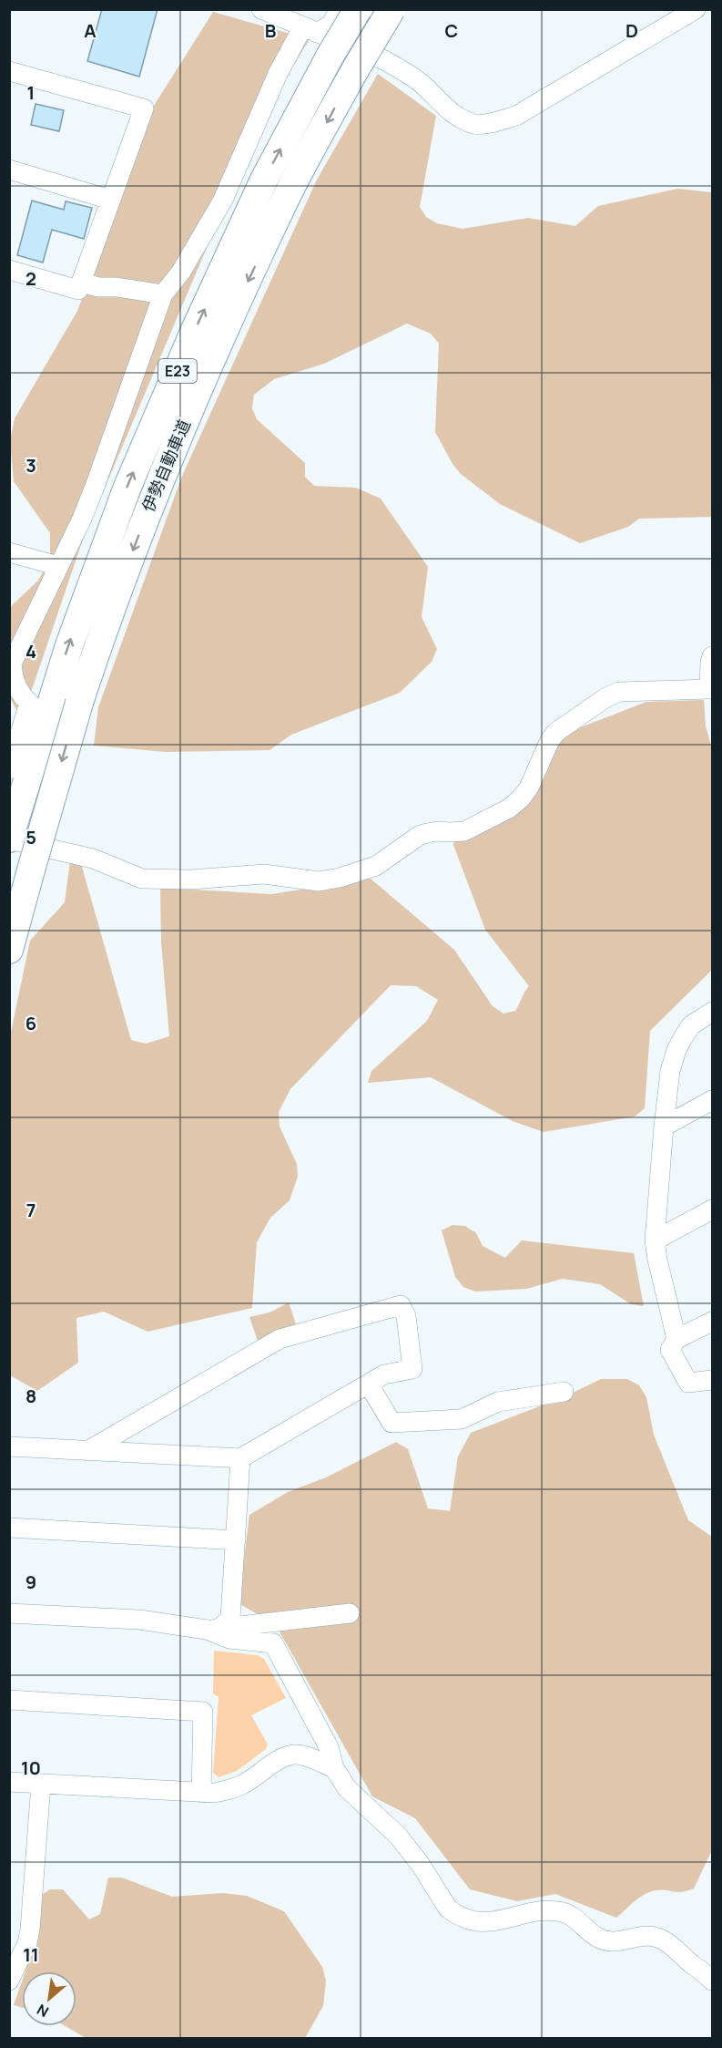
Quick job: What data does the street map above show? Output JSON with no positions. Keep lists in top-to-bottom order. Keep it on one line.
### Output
{"streets":{"highway":["E23","伊勢自動車道"]},"north":"bottom left","grid":{"columns":["A","B","C","D"],"rows":["1","2","3","4","5","6","7","8","9","10","11"]}}
